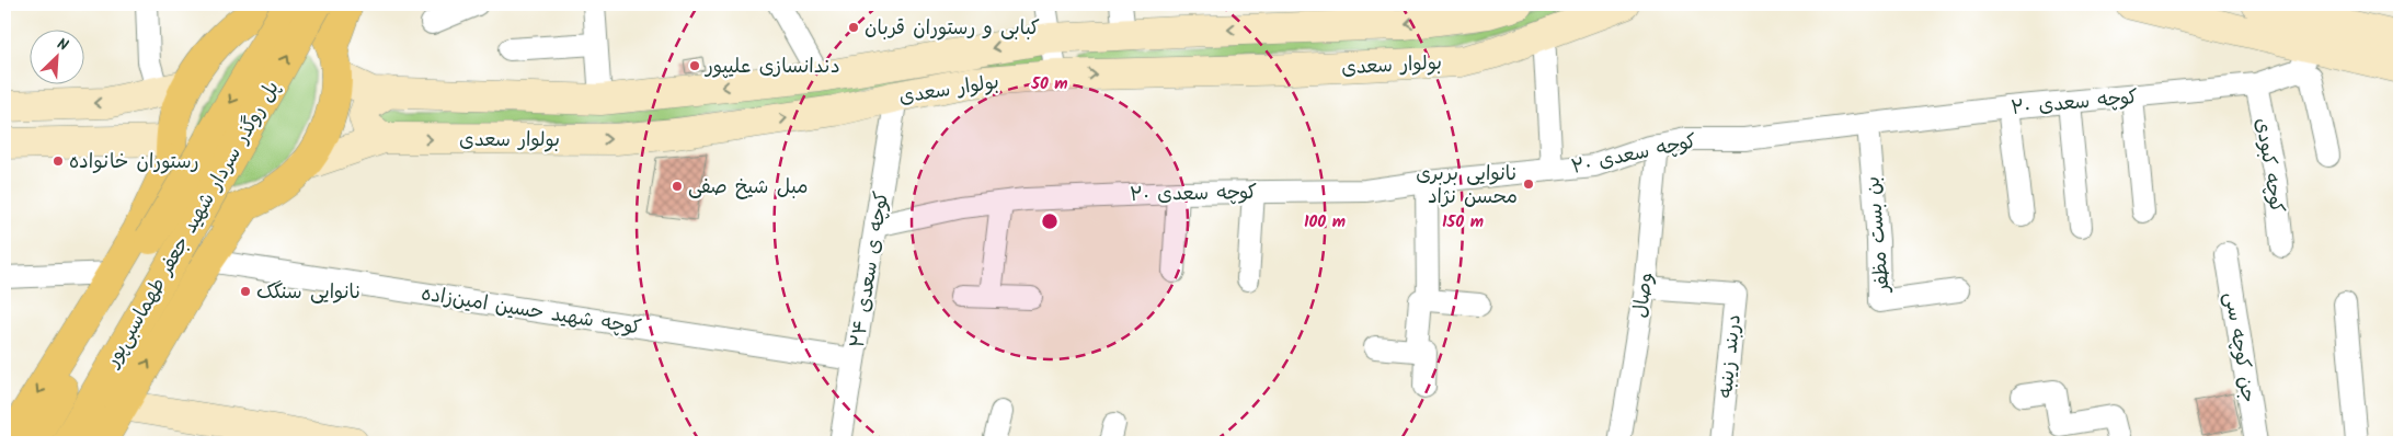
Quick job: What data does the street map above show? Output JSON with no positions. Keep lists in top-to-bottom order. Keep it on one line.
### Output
{"streets":{"main road":["بولوار سعدی","پل روگذر سردار شهید جعفر طهماسبی‌پور"],"street":["کوچه سعدی ۲۰","کوچه کبودی","بن بست مظفر","کوچه ی سعدی ۲۴","وصال","کوچه شهید حسین امین‌زاده","جن کوچه سی","دربند زینبه"]},"crossings":[["بولوار سعدی","کوچه ی سعدی ۲۴"],["کوچه سعدی ۲۰","کوچه کبودی"],["کوچه سعدی ۲۰","بن بست مظفر"],["کوچه سعدی ۲۰","کوچه ی سعدی ۲۴"],["کوچه سعدی ۲۰","وصال"],["کوچه ی سعدی ۲۴","کوچه شهید حسین امین‌زاده"],["وصال","دربند زینبه"]],"places":["کبابی و رستوران قربان","دندانسازی علیپور","رستوران خانواده","نانوایی بربری محسن نژاد","مبل شیخ صفی","نانوایی سنگک"],"north":"top right","rings":["50 m","100 m","150 m"]}
